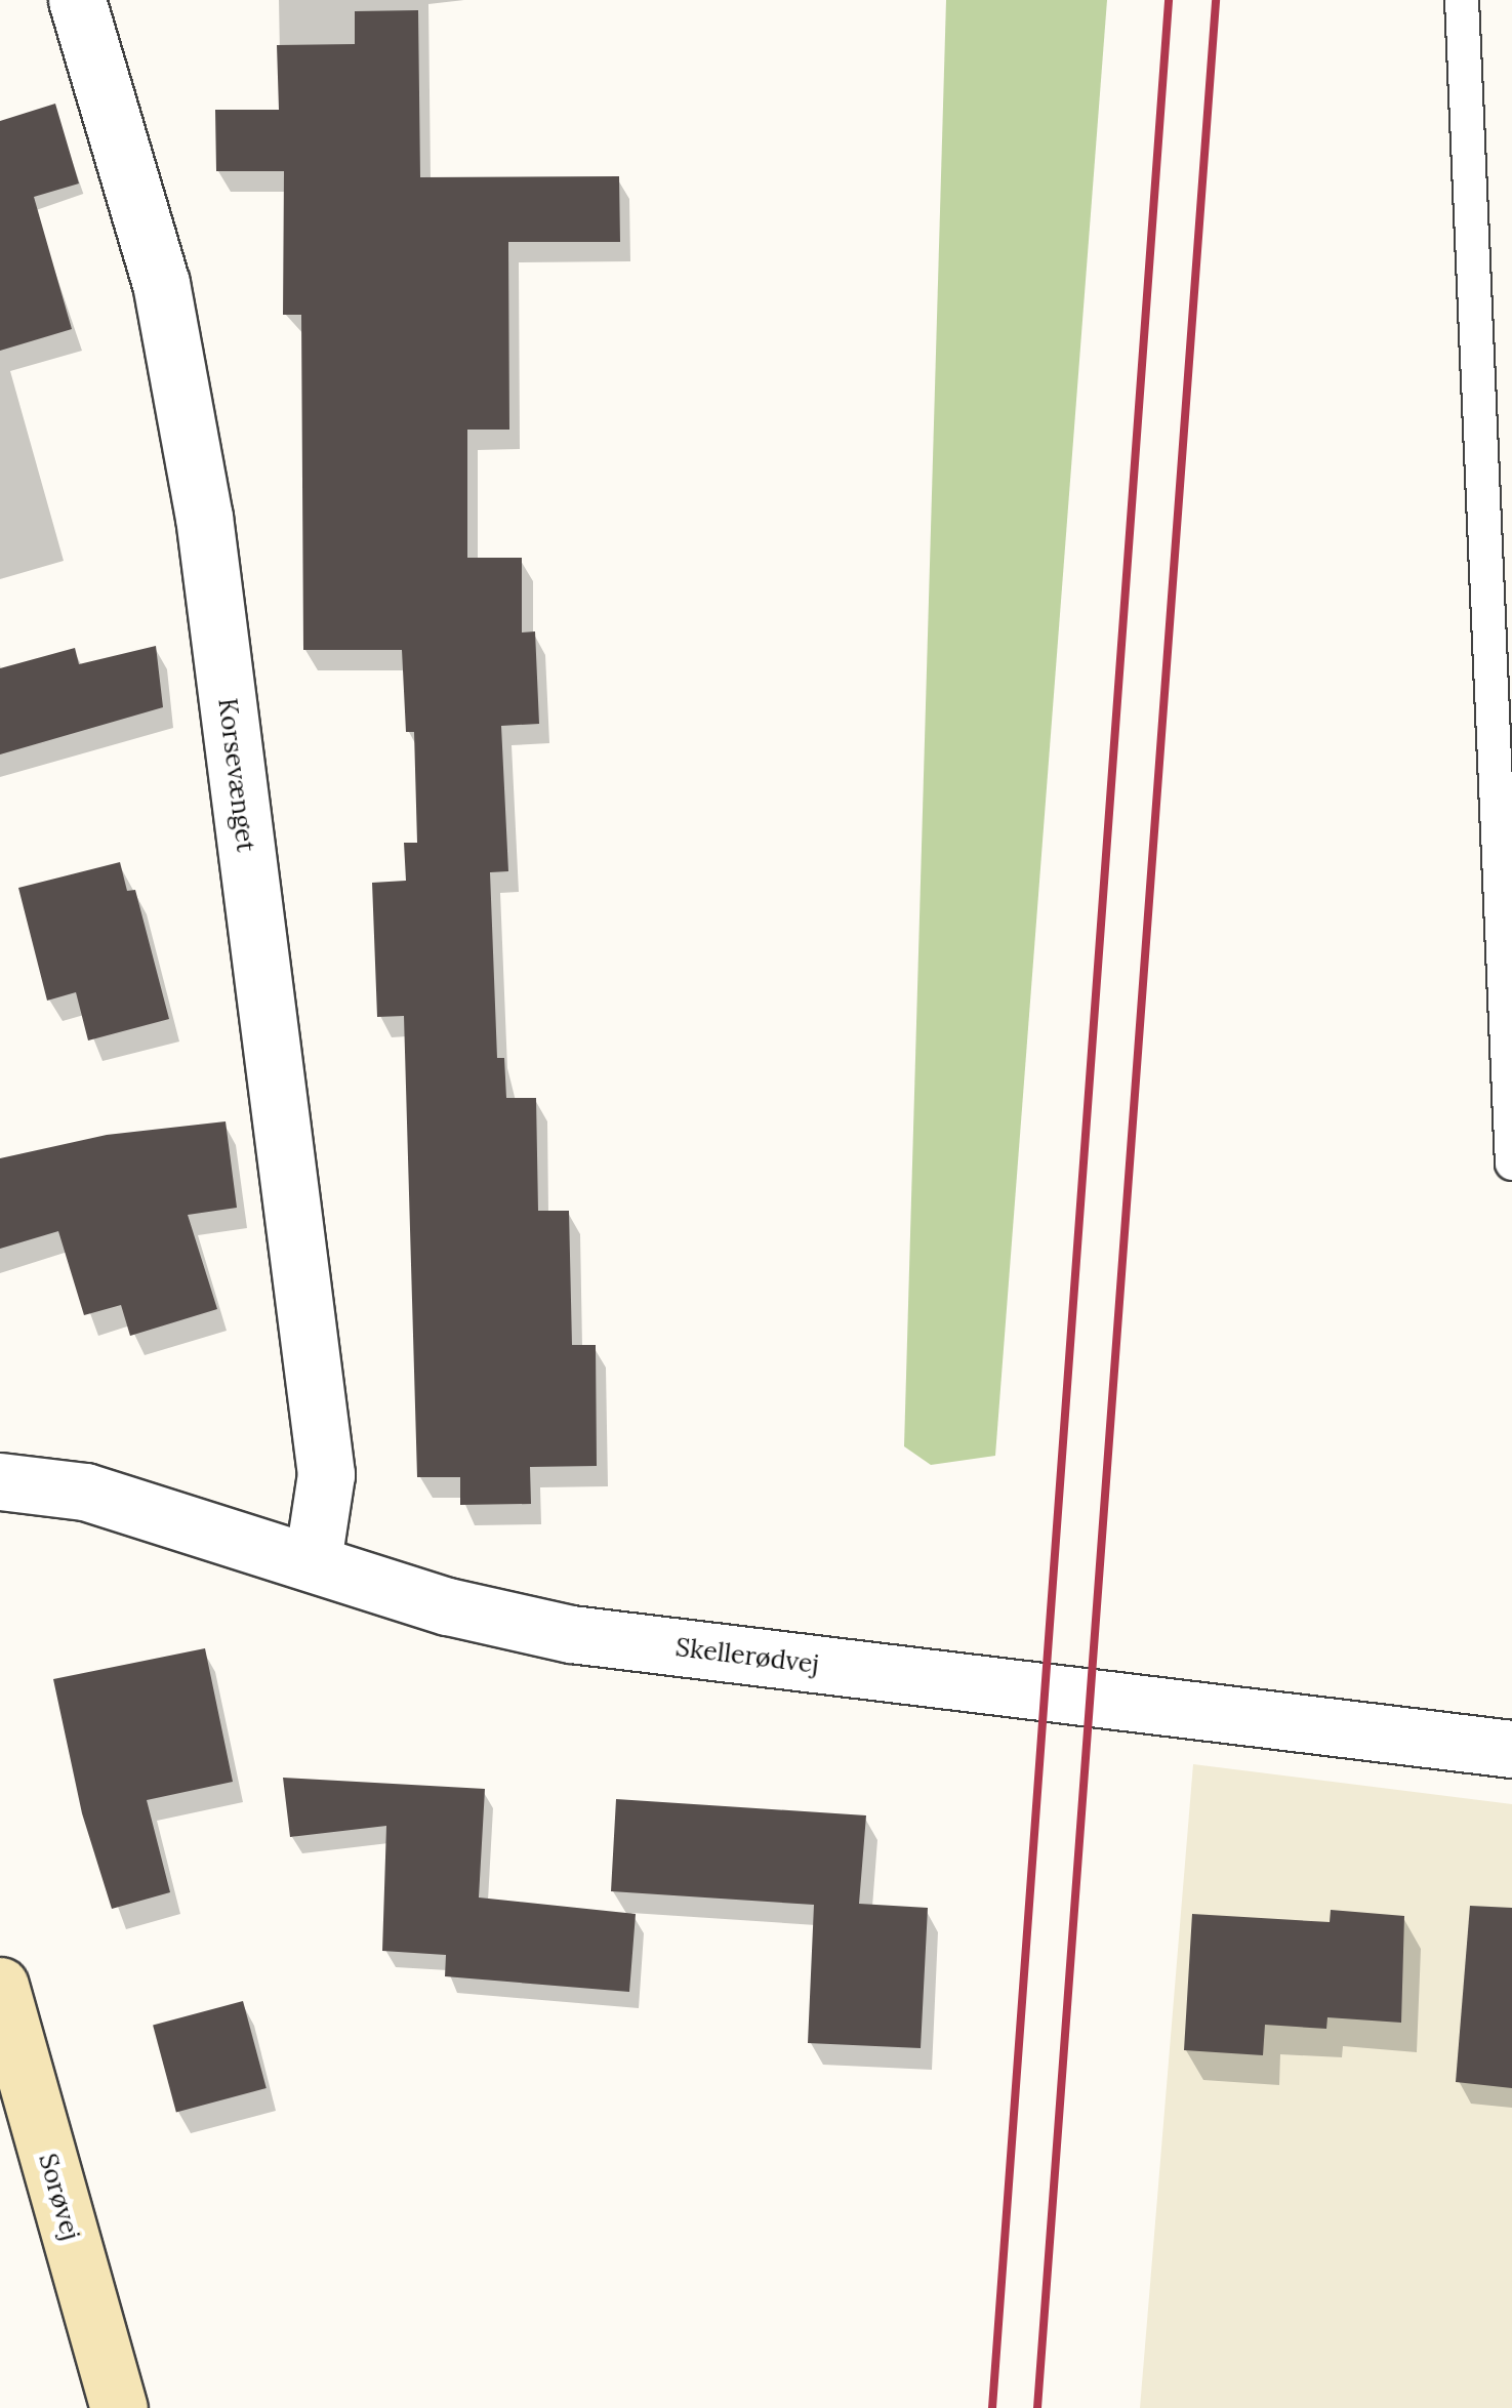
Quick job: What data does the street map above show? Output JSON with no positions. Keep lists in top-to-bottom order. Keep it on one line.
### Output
{"streets":{"main road":["Sorøvej"],"street":["Korsevænget","Skellerødvej"]},"crossings":[["Korsevænget","Skellerødvej"]]}
